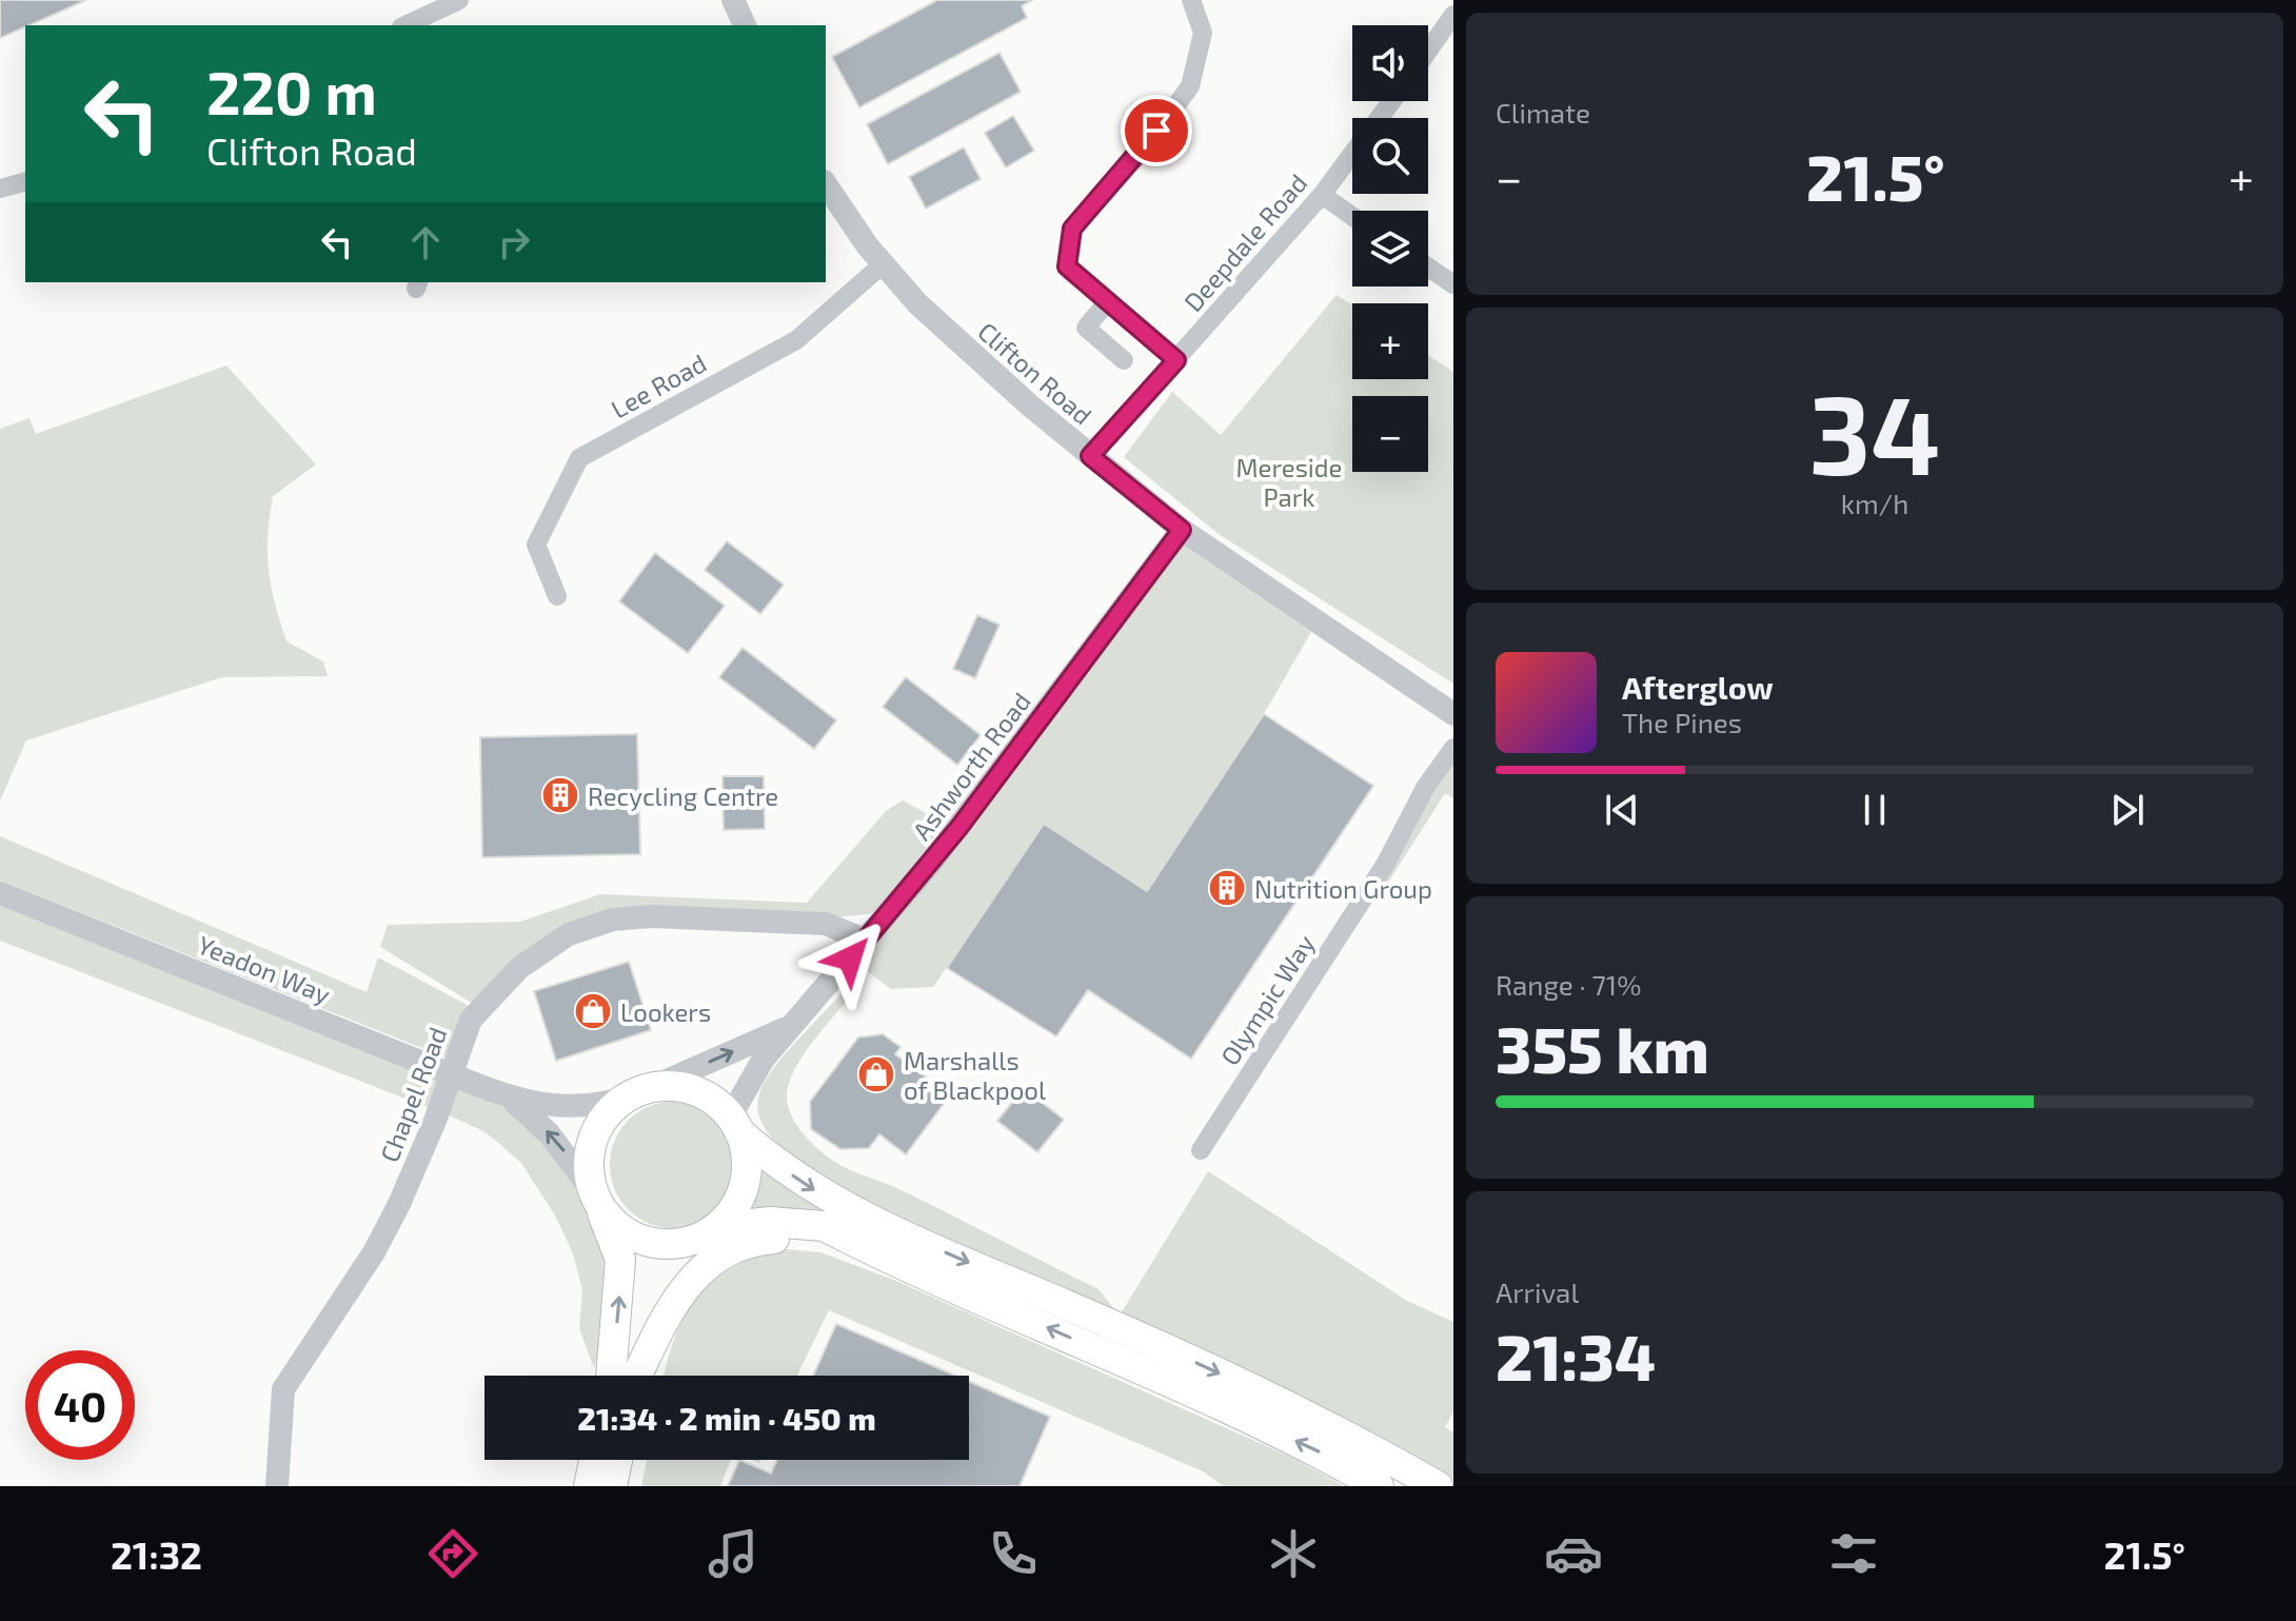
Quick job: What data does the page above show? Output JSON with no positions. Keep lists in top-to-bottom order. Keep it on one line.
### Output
{"streets":{"street":["Deepdale Road","Clifton Road","Lee Road","Ashworth Road","Yeadon Way","Olympic Way","Chapel Road"]},"crossings":[["Deepdale Road","Clifton Road"],["Clifton Road","Lee Road"],["Clifton Road","Ashworth Road"],["Ashworth Road","Yeadon Way"],["Ashworth Road","Chapel Road"]],"parks":["Mereside Park"],"places":{"building":["Recycling Centre","Nutrition Group"],"shop":["Lookers","Marshalls of Blackpool"]},"page":{"tile":["Climate",["34","km/h"],["Range · 71%","355 km"],["Arrival","21:34"]],"map_buttons":["+","−"],"turn":["220 m","Clifton Road"],"heat":["−","21.5°","+"],"song":["Afterglow","The Pines"],"limit":"40","trip":"21:34 · 2 min · 450 m","tabs":["21:32","21.5°"]}}
